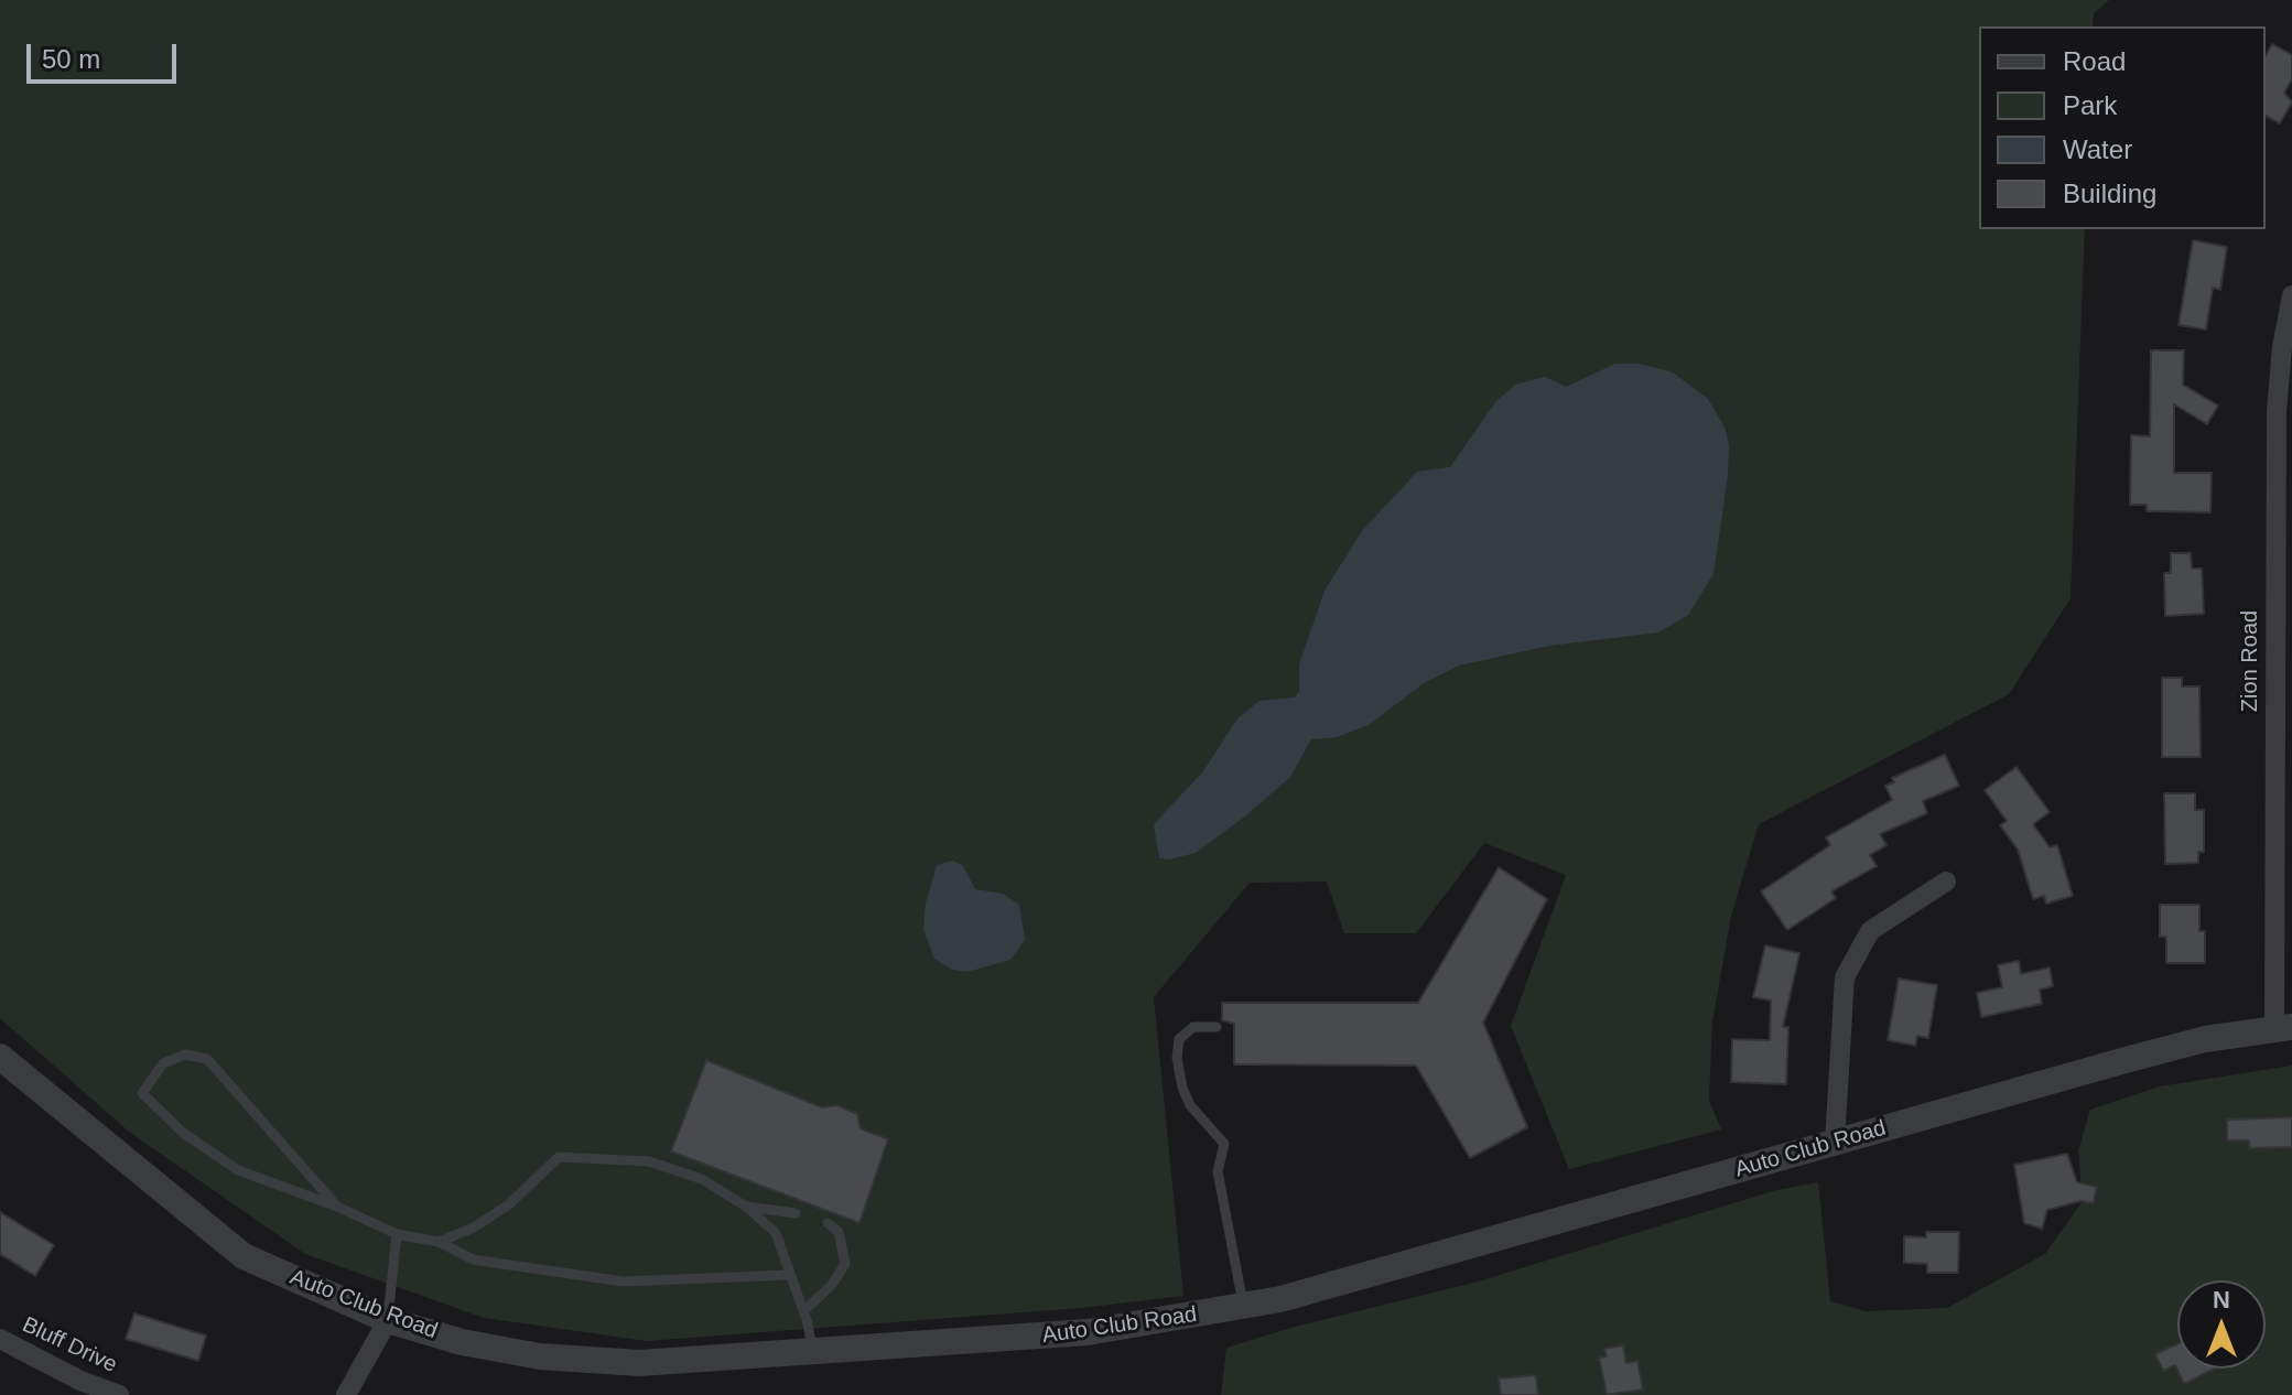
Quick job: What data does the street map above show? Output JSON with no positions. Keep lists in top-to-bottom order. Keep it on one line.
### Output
{"streets":{"street":["Zion Road","Auto Club Road","Bluff Drive"]},"crossings":[["Zion Road","Auto Club Road"]],"legend":["Road","Park","Water","Building"],"scale_bar":"50 m","north":"top"}
